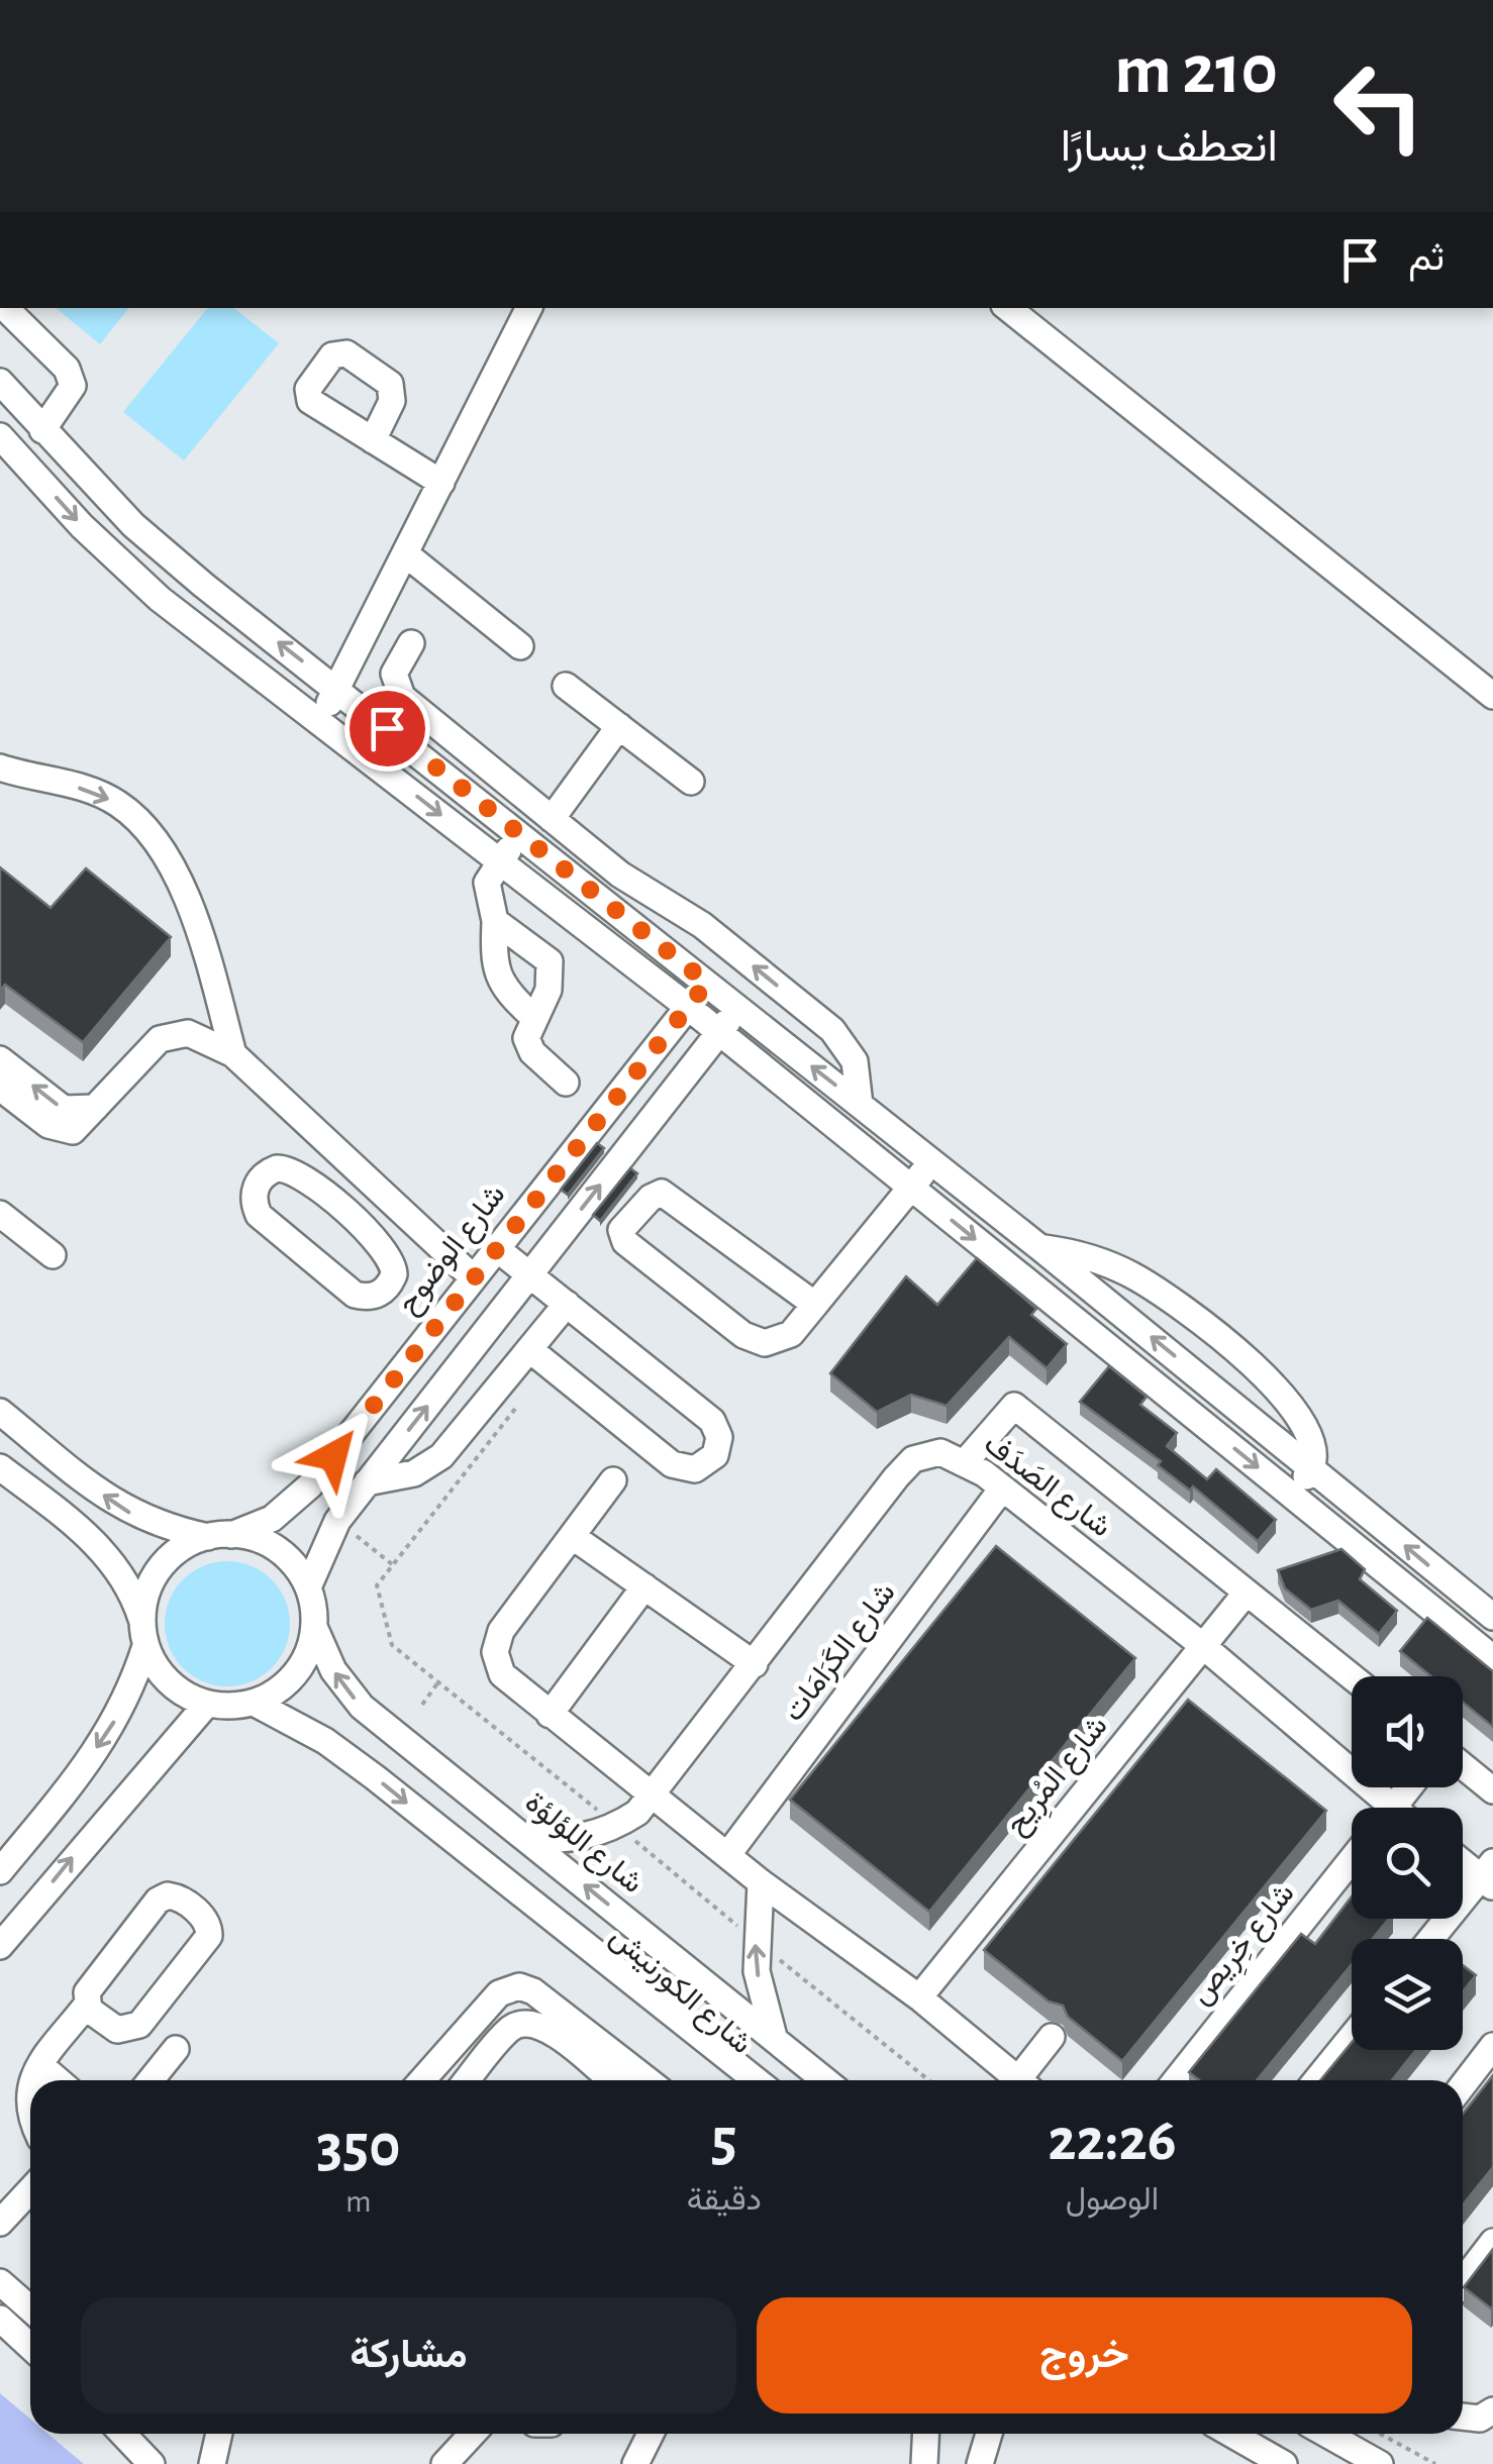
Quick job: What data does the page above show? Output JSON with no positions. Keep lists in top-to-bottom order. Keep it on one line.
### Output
{"streets":{"street":["شارع الوضوح","شارع الصَدَف","شارع الكَرَامَات","شارع المُرِيح","شارع اللؤلؤة","شارع خِرِيص","شارع الكورنيش"]},"crossings":[["شارع الوضوح","شارع اللؤلؤة"],["شارع الصَدَف","شارع الكَرَامَات"],["شارع الصَدَف","شارع المُرِيح"],["شارع الصَدَف","شارع اللؤلؤة"]],"page":{"turn":["210 m","انعطف يسارًا"],"then":"ثم","eta":["22:26","الوصول","5","دقيقة","350","m"],"buttons":["خروج","مشاركة"]}}
